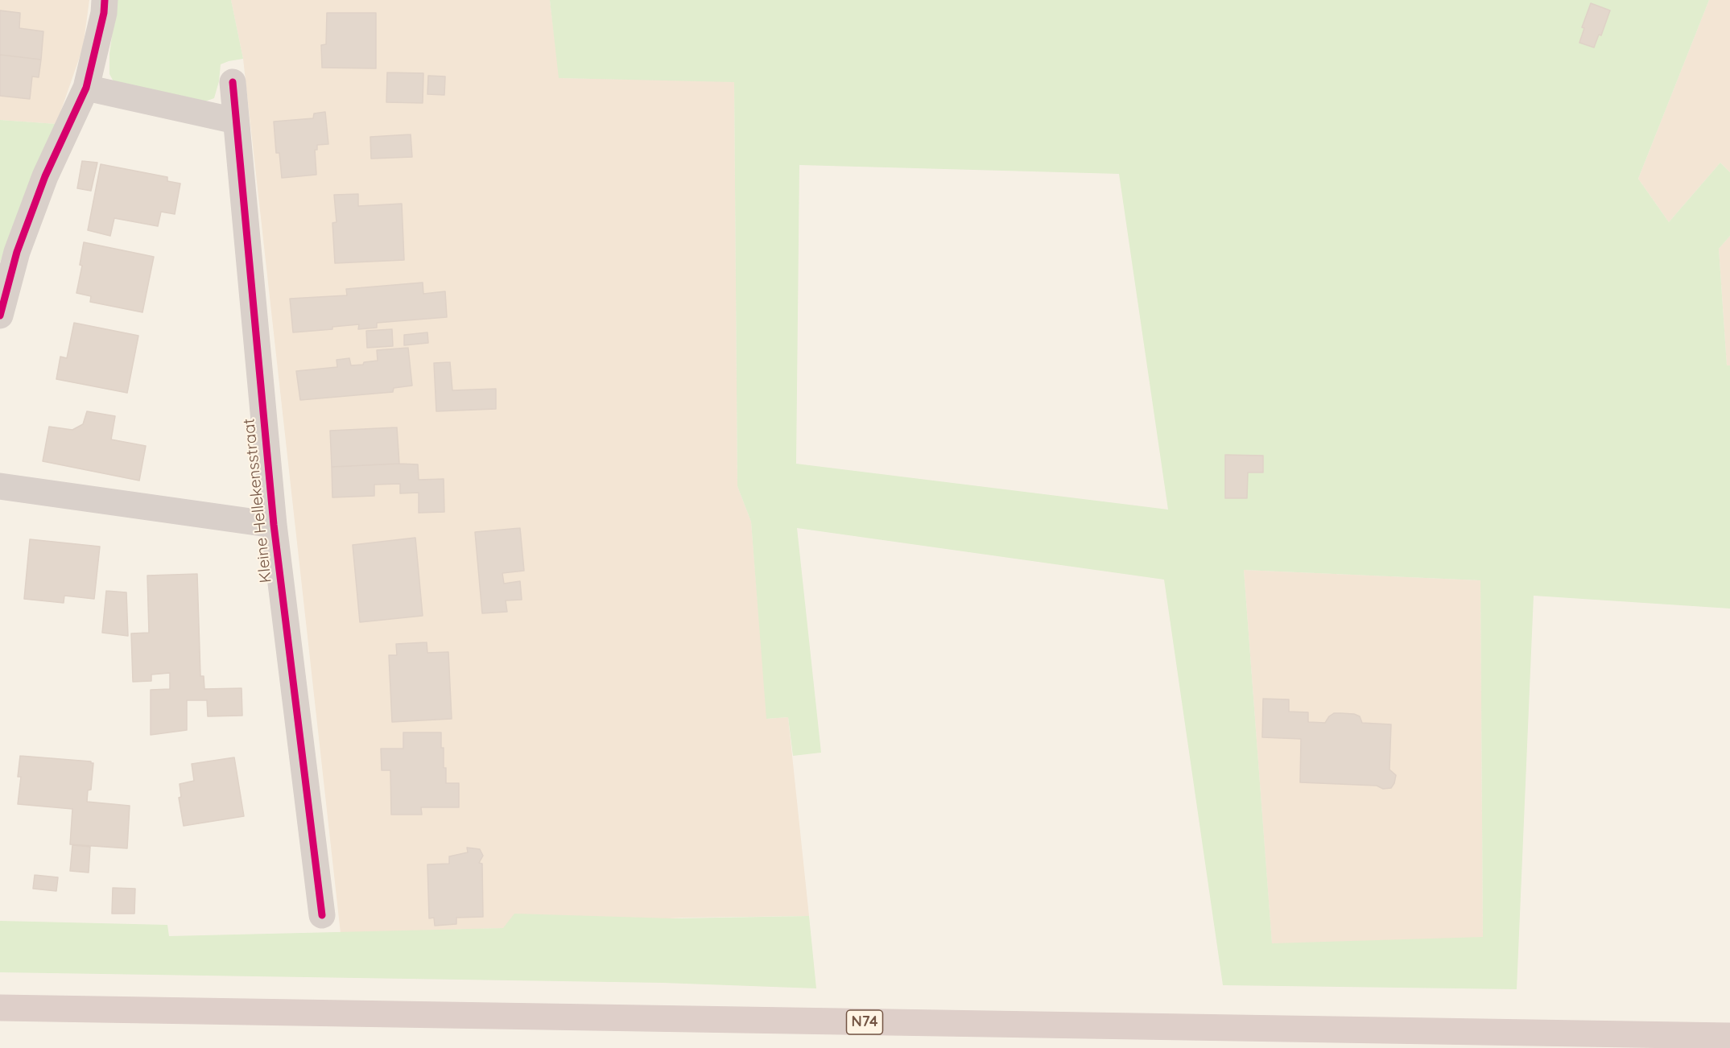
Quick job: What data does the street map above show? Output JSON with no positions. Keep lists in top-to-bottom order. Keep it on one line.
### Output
{"streets":{"highway":["N74"],"street":["Kleine Hellekensstraat"]}}
